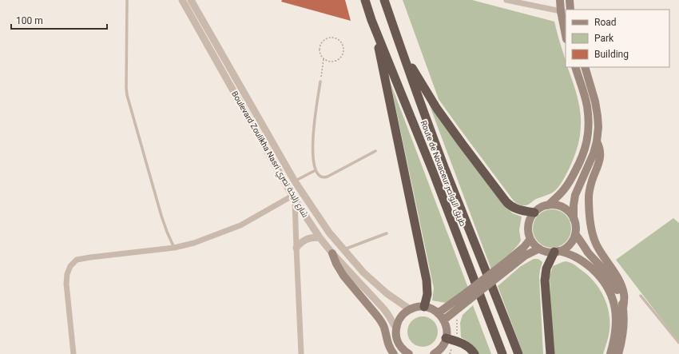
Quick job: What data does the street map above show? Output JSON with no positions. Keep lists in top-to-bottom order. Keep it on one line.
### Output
{"streets":{"highway":["Route de Nouaceur طريق النواصر"],"street":["Boulevard Zoulikha Nasri شارع زليخة نصري"]},"legend":["Road","Park","Building"],"scale_bar":"100 m"}
